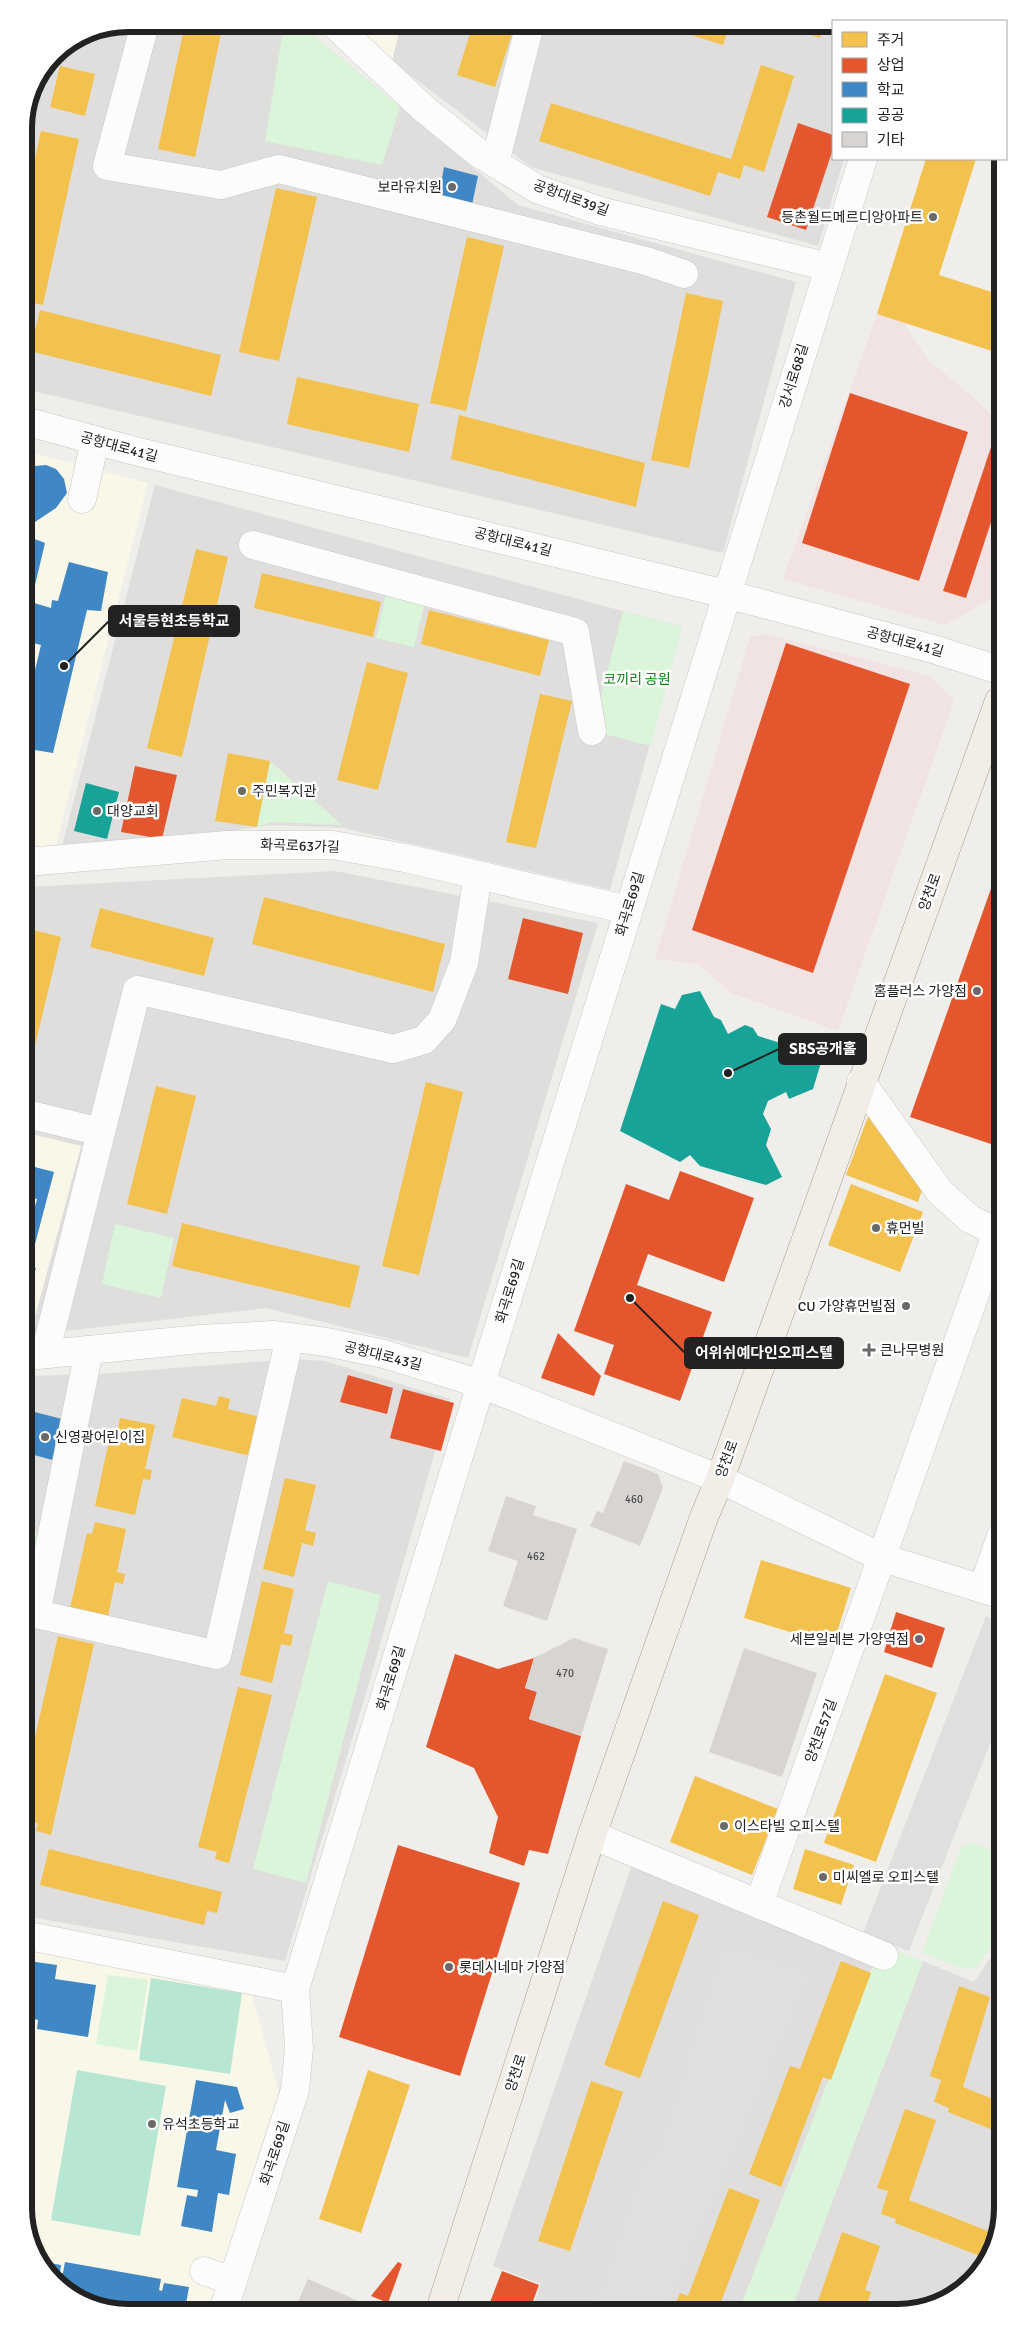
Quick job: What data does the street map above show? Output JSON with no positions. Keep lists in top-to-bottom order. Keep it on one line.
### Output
{"streets":{"main road":["양천로"],"street":["공항대로39길","강서로68길","공항대로41길","화곡로63가길","화곡로69길","공항대로43길","양천로57길"]},"crossings":[["공항대로39길","강서로68길"],["강서로68길","공항대로41길"],["강서로68길","화곡로69길"],["공항대로41길","화곡로69길"],["화곡로63가길","화곡로69길"],["양천로","공항대로43길"],["화곡로69길","공항대로43길"]],"parks":["코끼리 공원"],"places":{"other":["보라유치원","등촌월드메르디앙아파트","서울등현초등학교","주민복지관","대양교회","홈플러스 가양점","SBS공개홀","휴먼빌","어위쉬예다인오피스텔","CU 가양휴먼빌점","신영광어린이집","세븐일레븐 가양역점","이스타빌 오피스텔","미씨엘로 오피스텔","롯데시네마 가양점","유석초등학교"],"health":["큰나무병원"]},"house_numbers":["460","462","470"],"legend":["주거","상업","학교","공공","기타"]}
